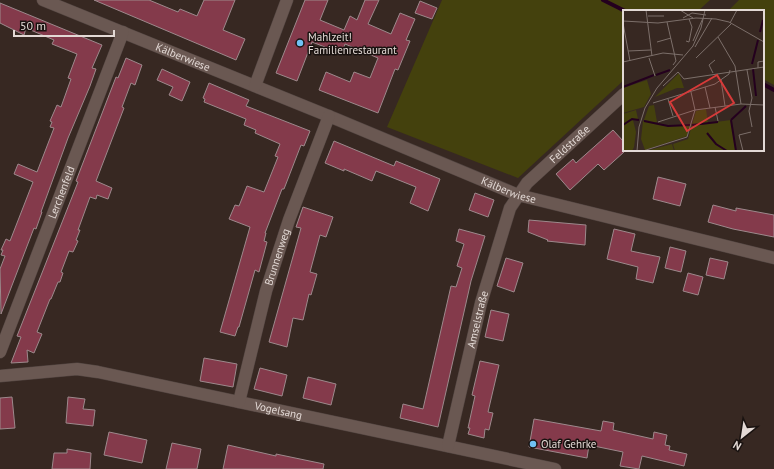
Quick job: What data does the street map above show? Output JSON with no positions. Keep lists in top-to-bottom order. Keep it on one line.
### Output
{"streets":{"street":["Kälberwiese","Feldstraße","Lerchenfeld","Brunnenweg","Amselstraße","Vogelsang"]},"crossings":[["Kälberwiese","Feldstraße"],["Kälberwiese","Lerchenfeld"],["Kälberwiese","Brunnenweg"],["Kälberwiese","Amselstraße"],["Feldstraße","Amselstraße"],["Brunnenweg","Vogelsang"],["Amselstraße","Vogelsang"]],"places":["Mahlzeit! Familienrestaurant","Olaf Gehrke"],"scale_bar":"50 m","north":"bottom left"}
